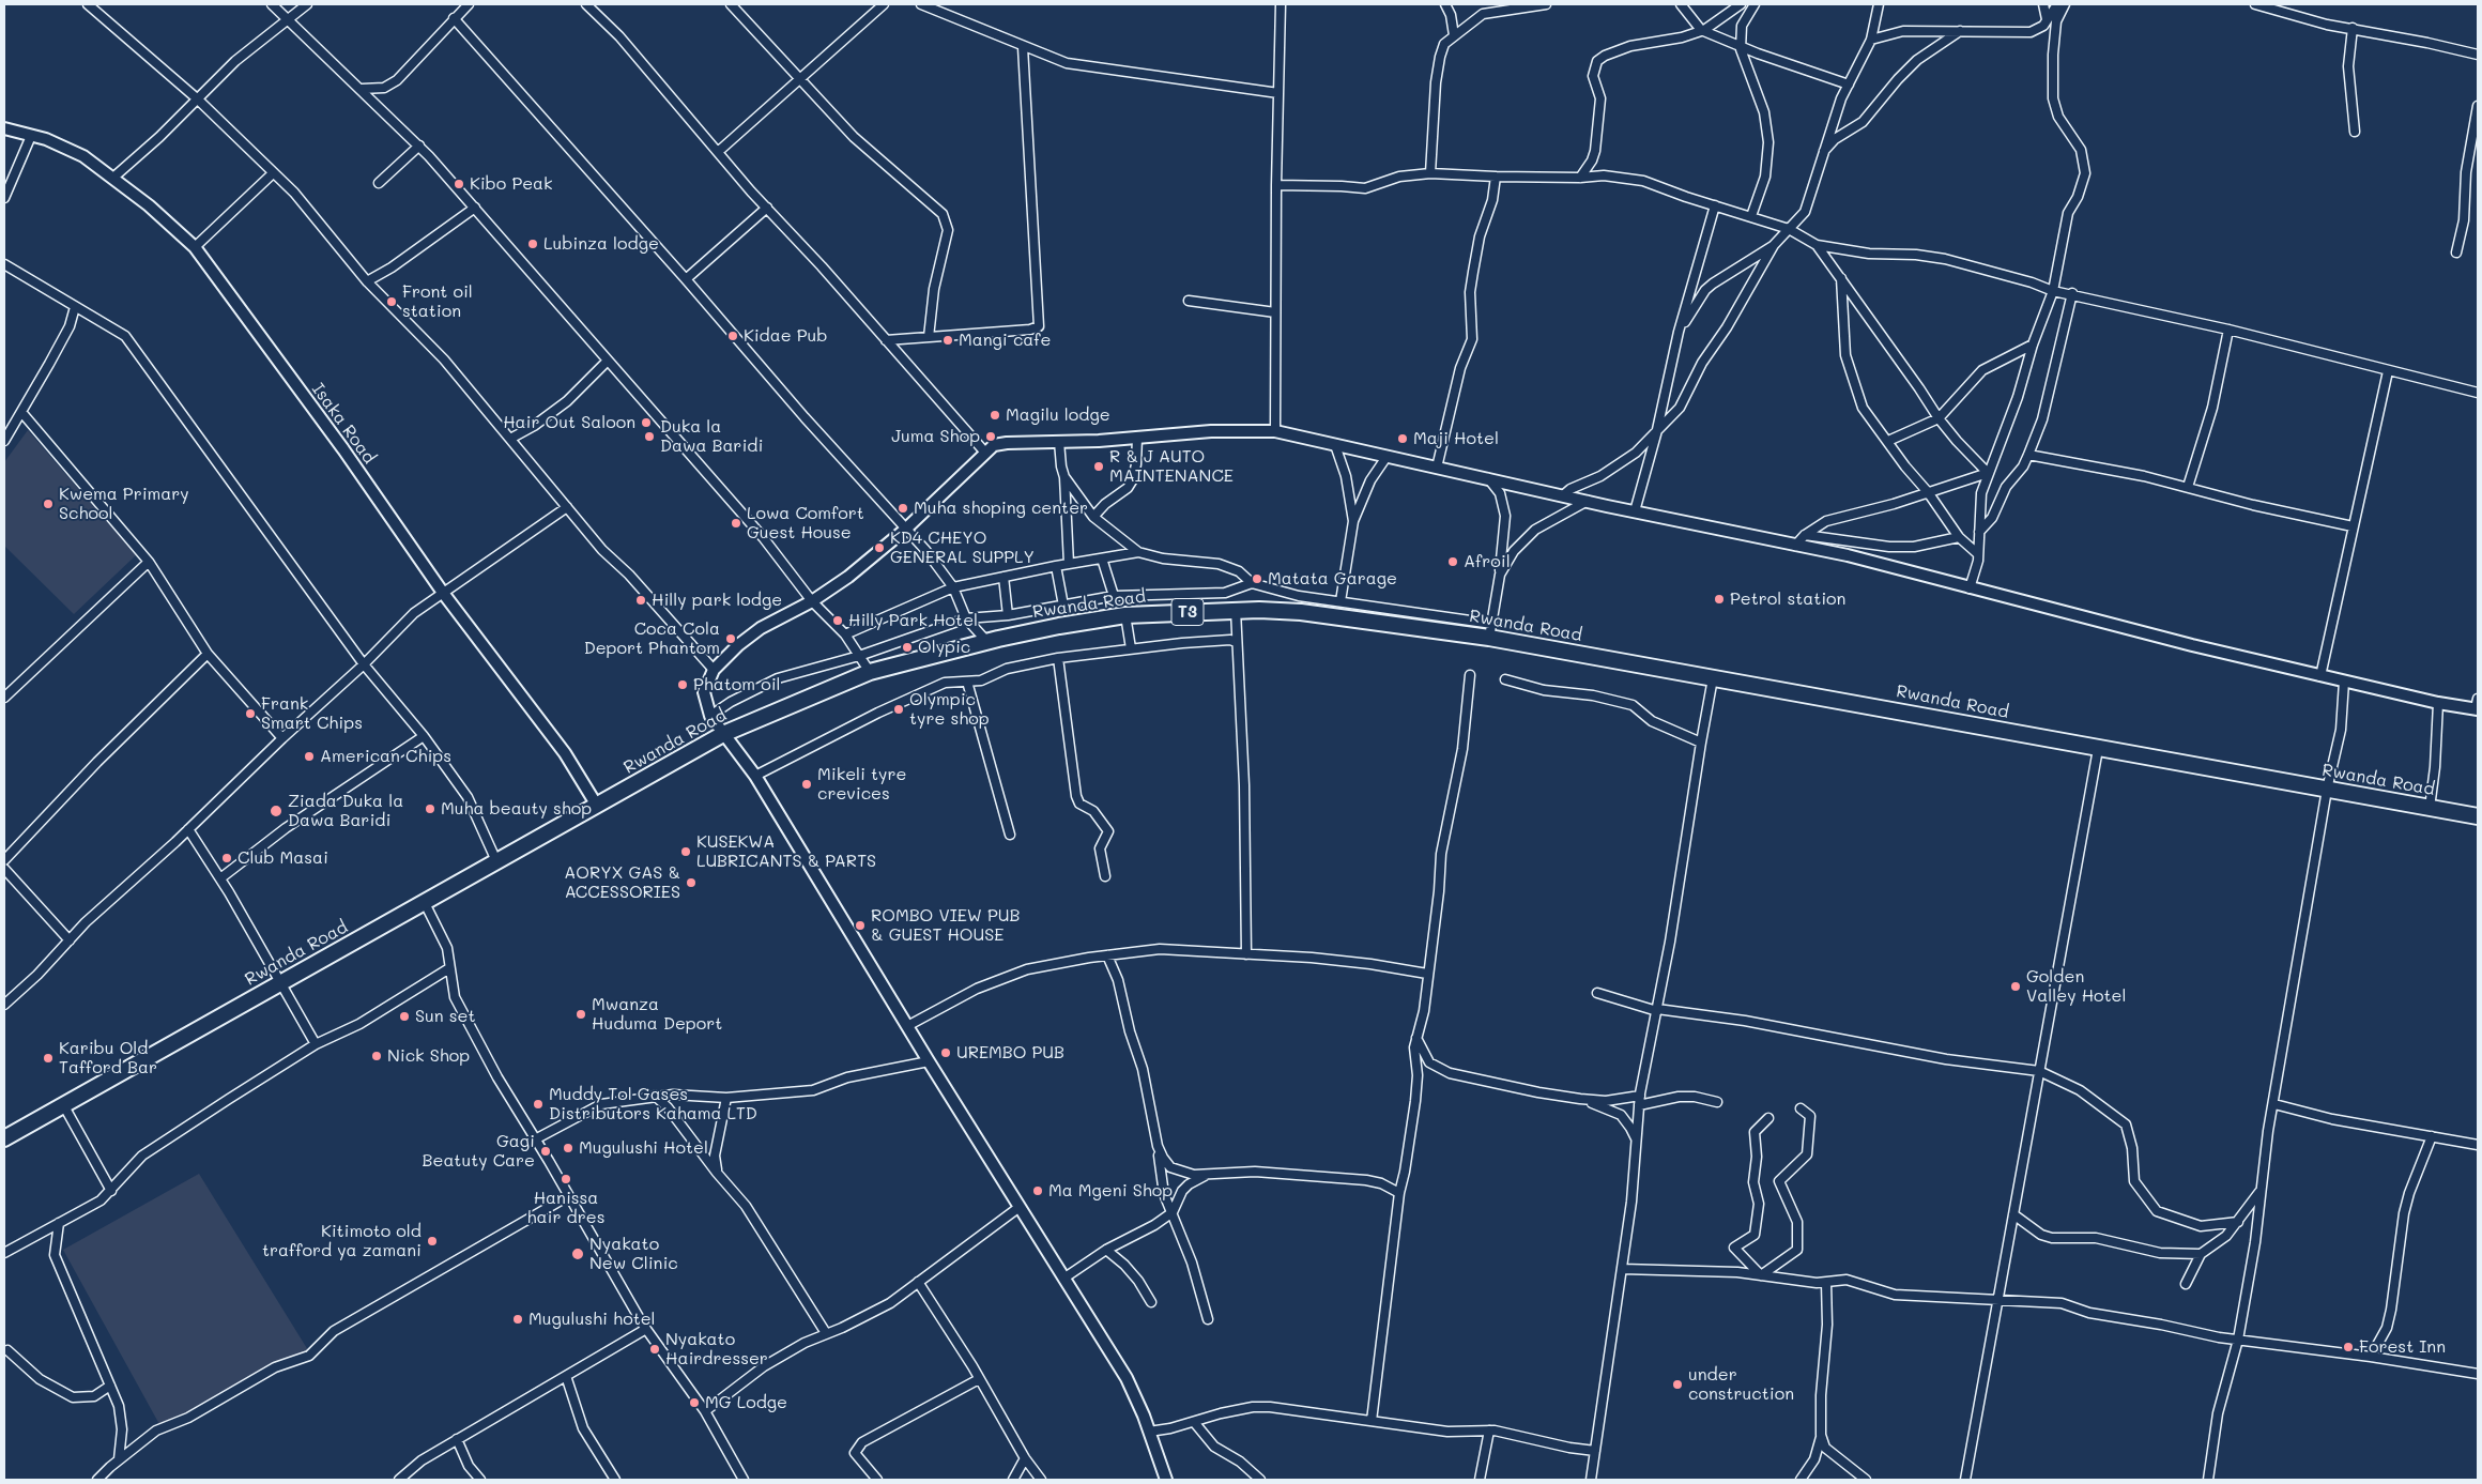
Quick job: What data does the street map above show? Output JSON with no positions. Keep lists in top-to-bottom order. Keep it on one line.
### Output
{"streets":{"highway":["Rwanda Road","T3"],"street":["Isaka Road"]},"crossings":[["Isaka Road","Rwanda Road"]],"places":["Kibo Peak","Lubinza lodge","Front oil station","Kidae Pub","Mangi cafe","Magilu lodge","Hair Out Saloon","Duka la Dawa Baridi","Juma Shop","Maji Hotel","R & J AUTO MAINTENANCE","Kwema Primary School","Muha shoping center","Lowa Comfort Guest House","KD4 CHEYO GENERAL SUPPLY","Afroil","Matata Garage","Petrol station","Hilly park lodge","Hilly Park Hotel","Coca Cola Deport Phantom","Olypic","Phatom oil","Olympic tyre shop","Frank Smart Chips","American Chips","Mikeli tyre crevices","Muha beauty shop","Ziada Duka la Dawa Baridi","KUSEKWA LUBRICANTS & PARTS","Club Masai","AORYX GAS & ACCESSORIES","ROMBO VIEW PUB & GUEST HOUSE","Golden Valley Hotel","Mwanza Huduma Deport","Sun set","UREMBO PUB","Nick Shop","Karibu Old Tafford Bar","Muddy Tol Gases Distributors Kahama LTD","Mugulushi Hotel","Gagi Beatuty Care","Hanissa hair dres","Ma Mgeni Shop","Kitimoto old trafford ya zamani","Nyakato New Clinic","Mugulushi hotel","Forest Inn","Nyakato Hairdresser","under construction","MG Lodge"]}
